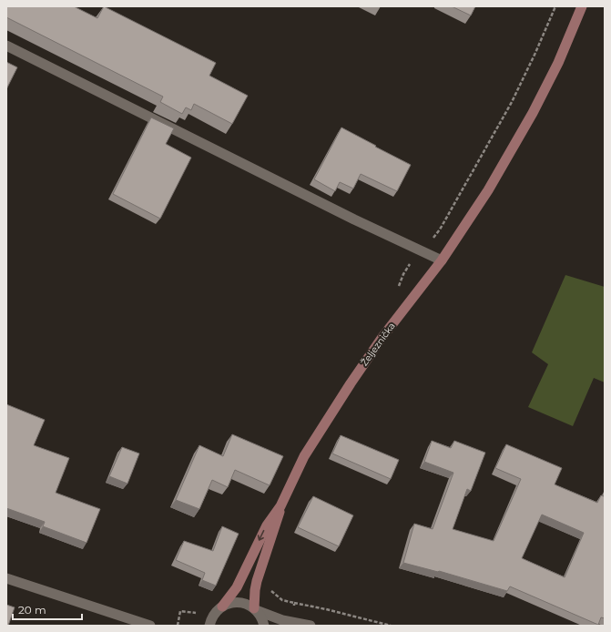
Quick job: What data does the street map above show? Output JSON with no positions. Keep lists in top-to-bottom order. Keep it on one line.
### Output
{"streets":{"main road":["Željeznička"]},"scale_bar":"20 m"}
